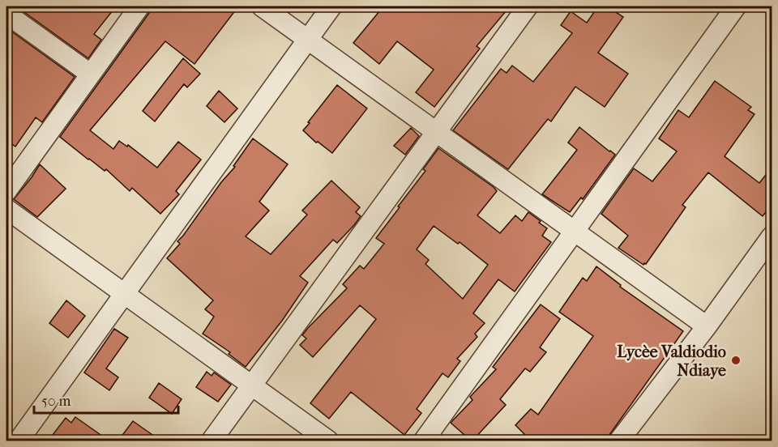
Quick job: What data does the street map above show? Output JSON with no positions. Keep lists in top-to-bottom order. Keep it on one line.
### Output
{"places":["Lycèe Valdiodio Ndiaye"],"scale_bar":"50 m"}
